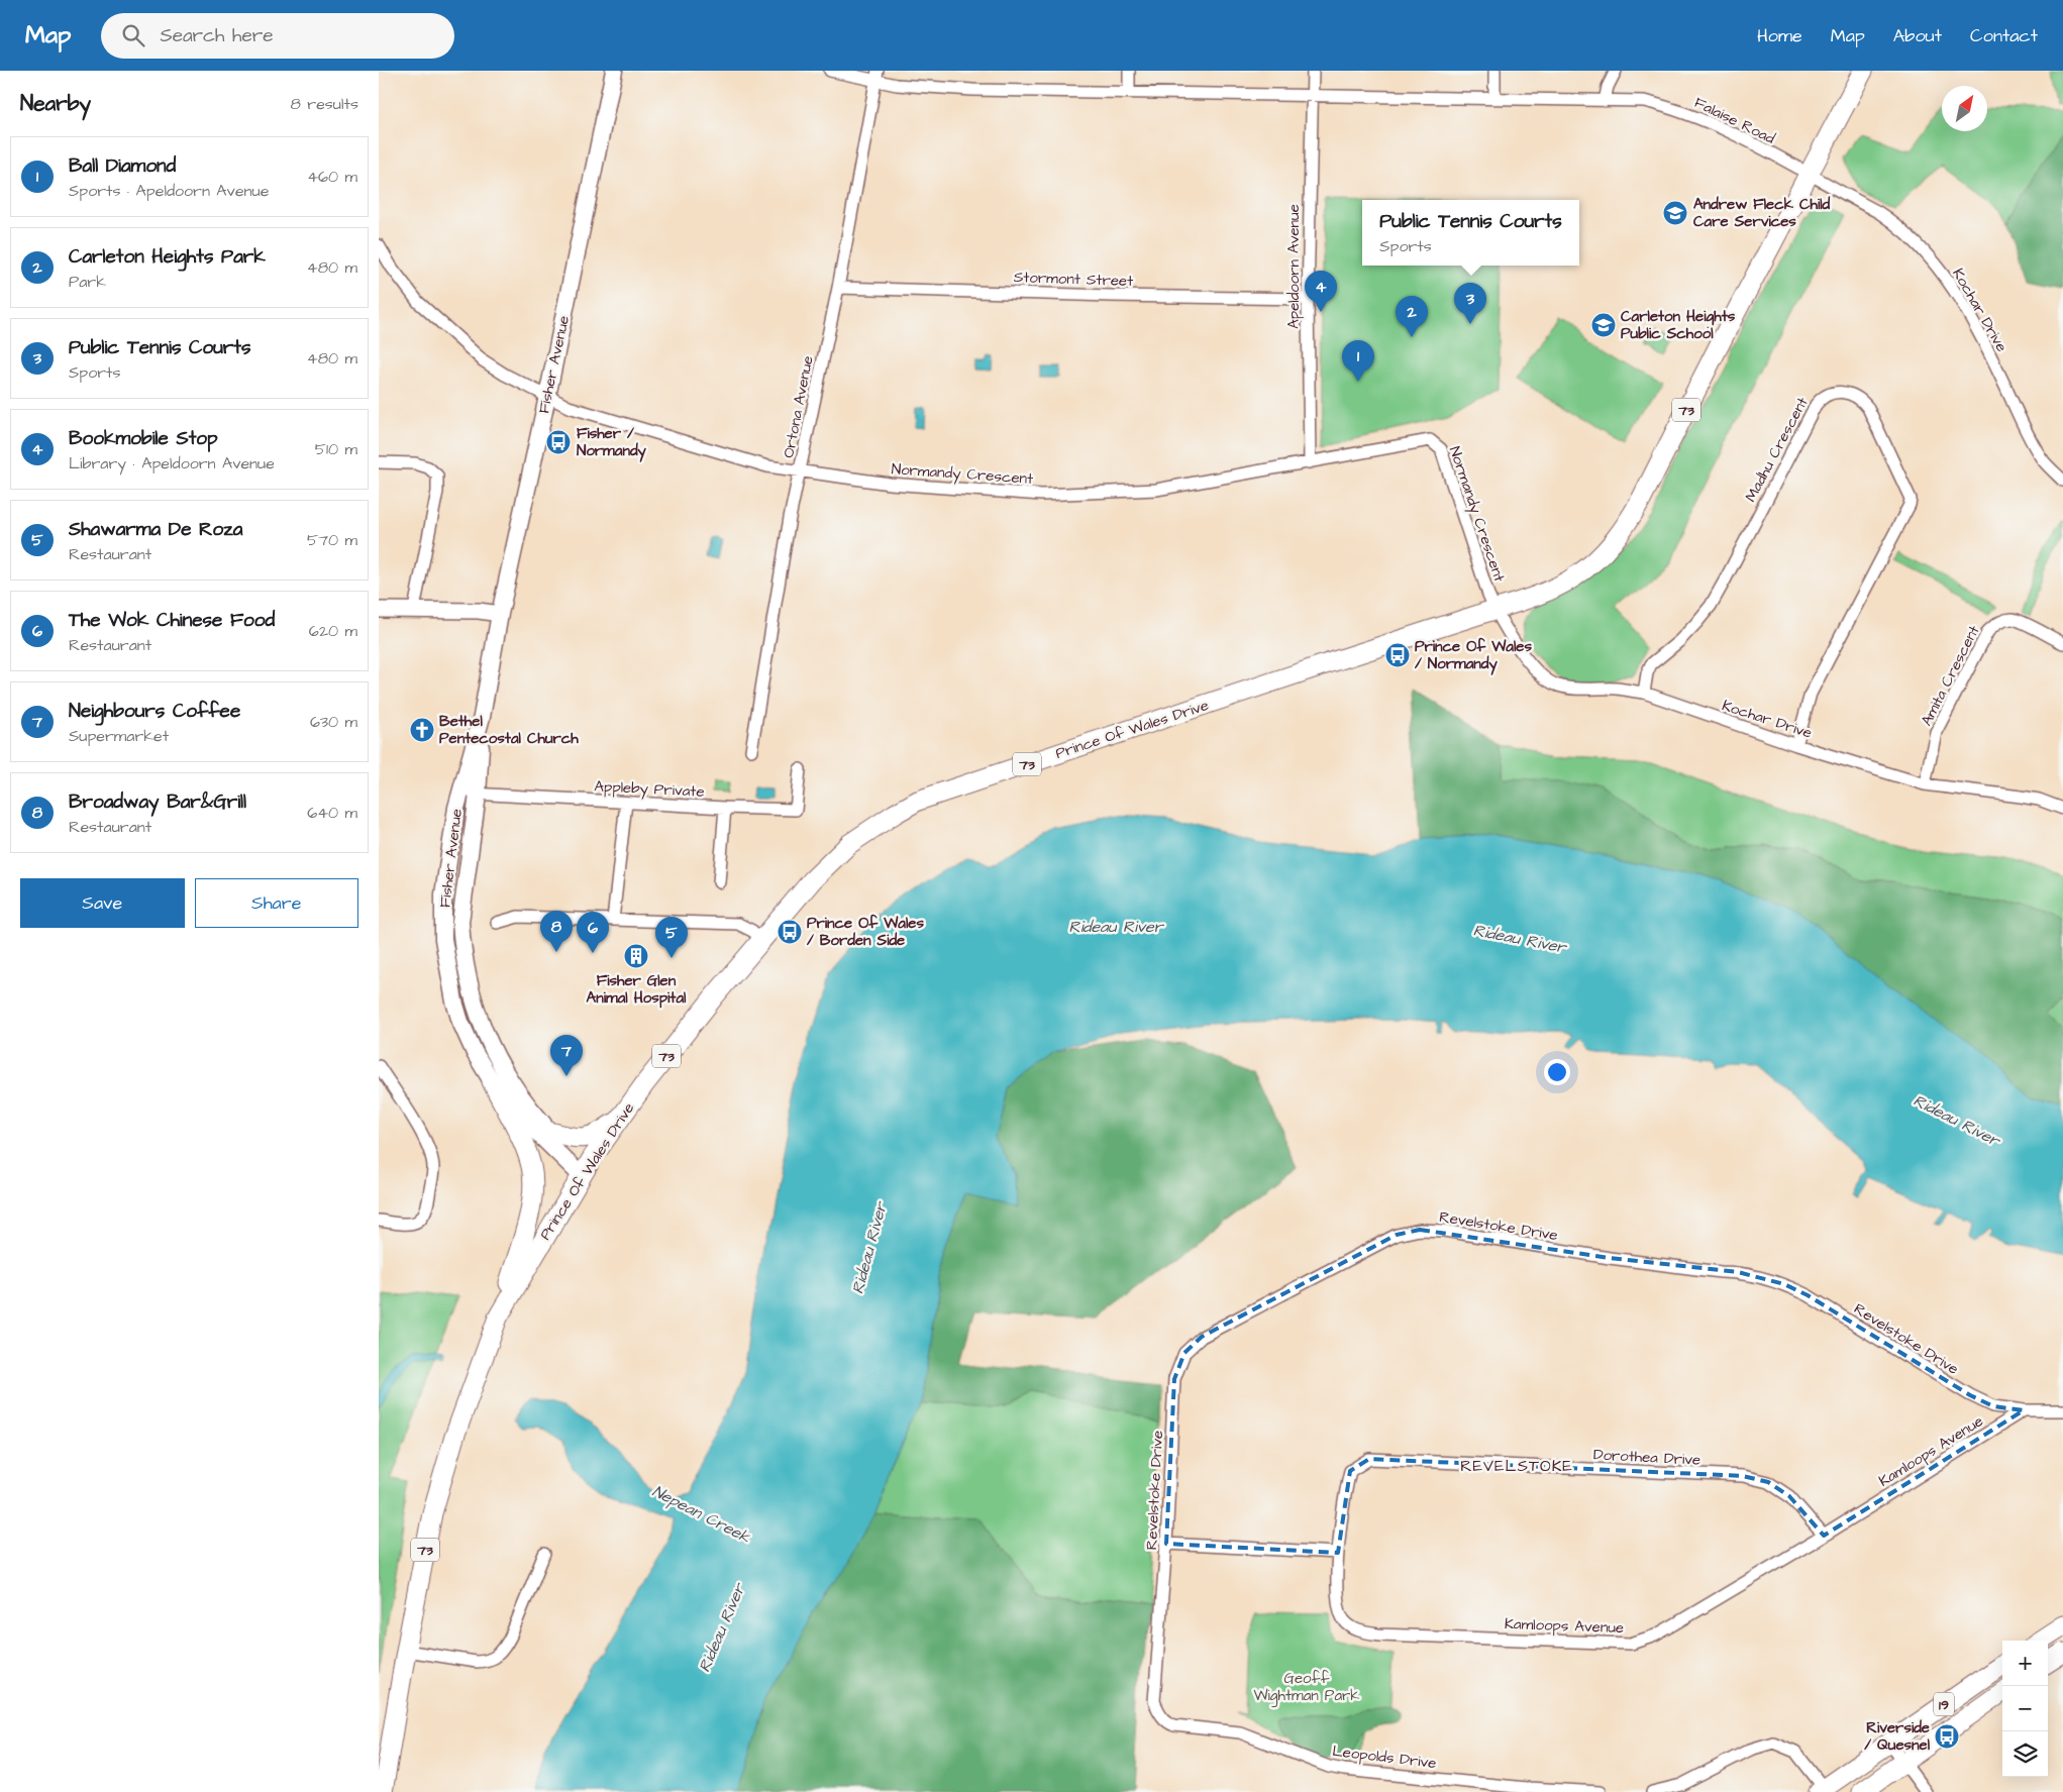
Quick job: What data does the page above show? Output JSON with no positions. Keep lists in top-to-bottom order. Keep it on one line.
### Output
{"streets":{"main road":["Fisher Avenue","73","Prince Of Wales Drive","19"],"street":["Falaise Road","Apeldoorn Avenue","Stormont Street","Kochar Drive","Ortona Avenue","Madhu Crescent","Normandy Crescent","Amita Crescent","Appleby Private","Revelstoke Drive","Kamloops Avenue","Dorothea Drive","Leopolds Drive"]},"crossings":[["Falaise Road","Apeldoorn Avenue"],["Falaise Road","Kochar Drive"],["Falaise Road","Ortona Avenue"],["Falaise Road","Prince Of Wales Drive"],["Apeldoorn Avenue","Stormont Street"],["Apeldoorn Avenue","Normandy Crescent"],["Stormont Street","Ortona Avenue"],["Kochar Drive","Madhu Crescent"],["Kochar Drive","Normandy Crescent"],["Kochar Drive","Amita Crescent"],["Kochar Drive","Prince Of Wales Drive"],["Fisher Avenue","Normandy Crescent"],["Fisher Avenue","Prince Of Wales Drive"],["Fisher Avenue","Appleby Private"],["Ortona Avenue","Normandy Crescent"],["Normandy Crescent","Prince Of Wales Drive"],["Revelstoke Drive","Kamloops Avenue"],["Revelstoke Drive","Leopolds Drive"],["Kamloops Avenue","Dorothea Drive"]],"districts":["REVELSTOKE"],"water":["Rideau River","Nepean Creek"],"parks":["Geoff Wightman Park"],"places":{"school or university":["Andrew Fleck Child Care Services","Carleton Heights Public School"],"bus stop":["Fisher / Normandy","Prince Of Wales / Normandy","Prince Of Wales / Borden Side","Riverside / Quesnel"],"church":["Bethel Pentecostal Church"],"building":["Fisher Glen Animal Hospital"]},"north":"top right","page":{"header":"Map","search":"Search here","nav":["Home","Map","About","Contact"],"heading":["Nearby","8 results"],"list":[{"mark":"1","name":"Ball Diamond","note":"Sports · Apeldoorn Avenue","value":"460 m"},{"mark":"2","name":"Carleton Heights Park","note":"Park","value":"480 m"},{"mark":"3","name":"Public Tennis Courts","note":"Sports","value":"480 m"},{"mark":"4","name":"Bookmobile Stop","note":"Library · Apeldoorn Avenue","value":"510 m"},{"mark":"5","name":"Shawarma De Roza","note":"Restaurant","value":"570 m"},{"mark":"6","name":"The Wok Chinese Food","note":"Restaurant","value":"620 m"},{"mark":"7","name":"Neighbours Coffee","note":"Supermarket","value":"630 m"},{"mark":"8","name":"Broadway Bar&Grill","note":"Restaurant","value":"640 m"}],"popup":["Public Tennis Courts","Sports"],"pins":["4","3","2","1","8","6","5","7"],"buttons":["Save","Share"],"map_buttons":["+","−"]}}
